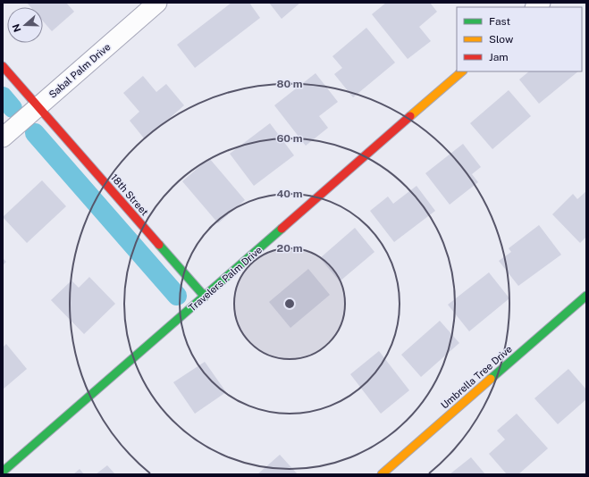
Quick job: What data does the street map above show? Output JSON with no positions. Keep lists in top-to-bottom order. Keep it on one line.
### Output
{"streets":{"street":["Sabal Palm Drive","18th Street","Travelers Palm Drive","Umbrella Tree Drive"]},"crossings":[["Sabal Palm Drive","18th Street"],["18th Street","Travelers Palm Drive"]],"legend":["Fast","Slow","Jam"],"north":"left","rings":["80 m","60 m","40 m","20 m"]}
